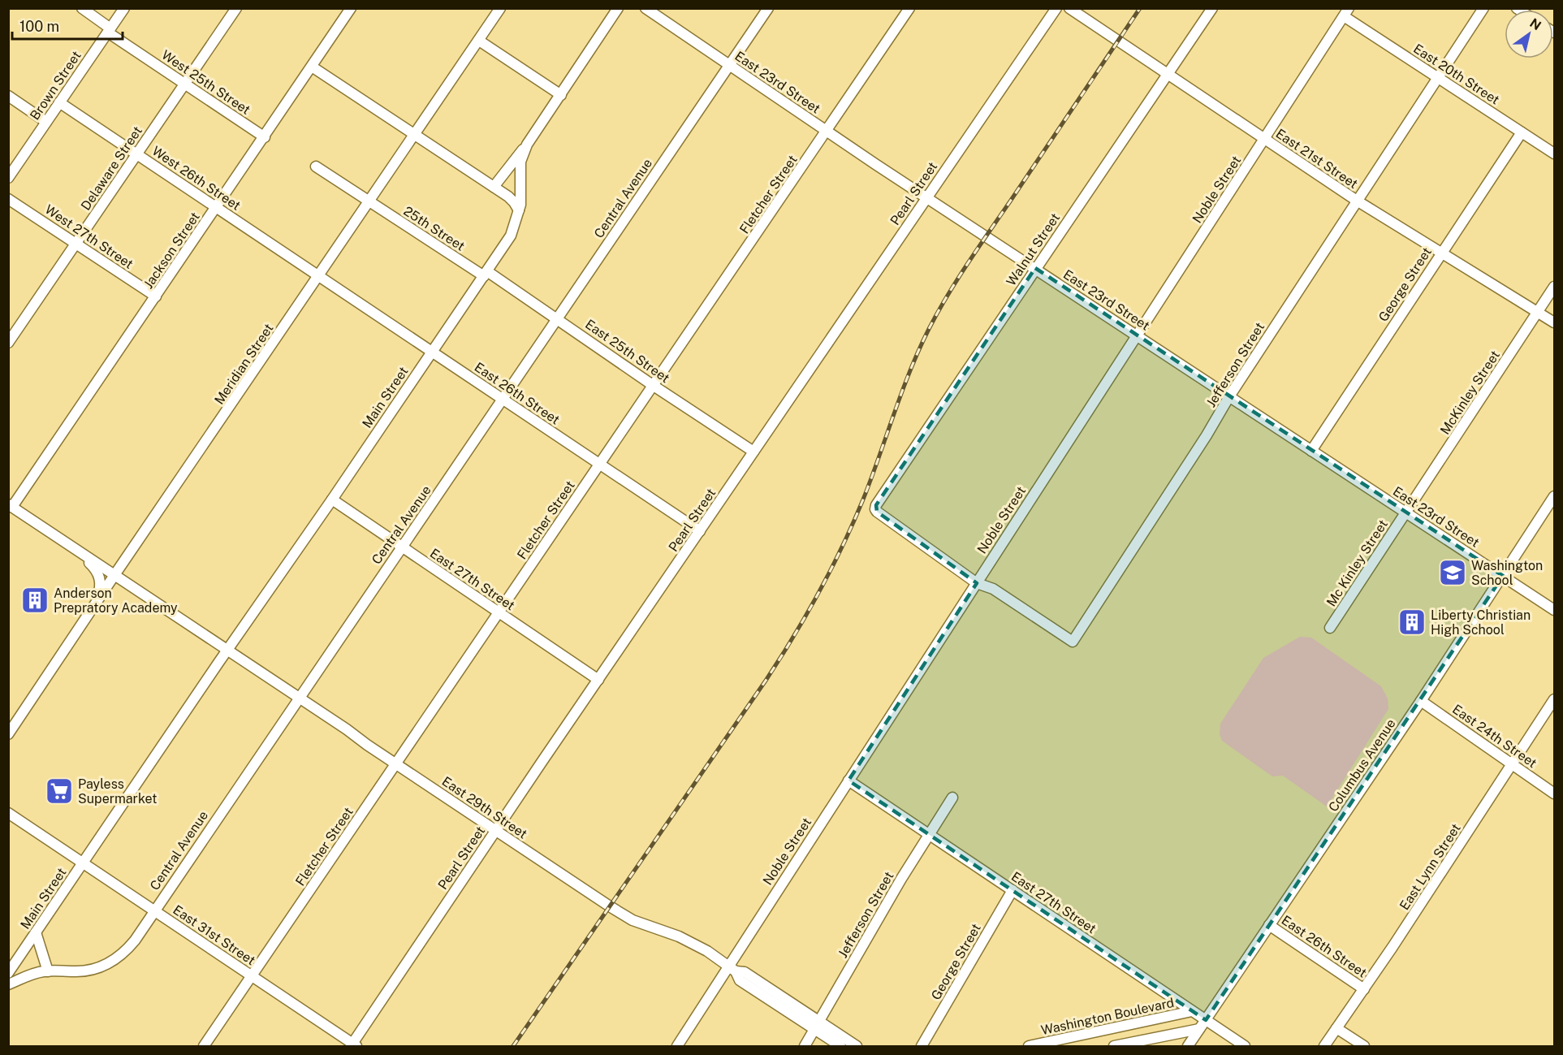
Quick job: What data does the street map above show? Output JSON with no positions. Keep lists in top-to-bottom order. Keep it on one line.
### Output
{"streets":{"street":["East 20th Street","West 25th Street","East 23rd Street","Brown Street","East 21st Street","Delaware Street","West 26th Street","Noble Street","Pearl Street","Fletcher Street","Central Avenue","25th Street","West 27th Street","Walnut Street","Jackson Street","George Street","East 25th Street","Meridian Street","Jefferson Street","McKinley Street","East 26th Street","Main Street","Mc Kinley Street","East 27th Street","East 24th Street","Columbus Avenue","East 29th Street","East Lynn Street","East 31st Street","Washington Boulevard"]},"crossings":[["East 20th Street","Noble Street"],["East 20th Street","George Street"],["East 20th Street","Jefferson Street"],["West 25th Street","Brown Street"],["West 25th Street","Delaware Street"],["West 25th Street","Jackson Street"],["East 23rd Street","Noble Street"],["East 23rd Street","Pearl Street"],["East 23rd Street","Fletcher Street"],["East 23rd Street","Central Avenue"],["East 23rd Street","Walnut Street"],["East 23rd Street","George Street"],["East 23rd Street","Jefferson Street"],["East 23rd Street","McKinley Street"],["East 23rd Street","Mc Kinley Street"],["East 23rd Street","Columbus Avenue"],["Brown Street","West 26th Street"],["East 21st Street","Noble Street"],["East 21st Street","Walnut Street"],["East 21st Street","George Street"],["East 21st Street","Jefferson Street"],["East 21st Street","McKinley Street"],["Delaware Street","West 26th Street"],["Delaware Street","West 27th Street"],["West 26th Street","Jackson Street"],["West 26th Street","Meridian Street"],["West 26th Street","East 26th Street"],["Noble Street","Walnut Street"],["Noble Street","Jefferson Street"],["Noble Street","East 27th Street"],["Noble Street","East 29th Street"],["Pearl Street","East 25th Street"],["Pearl Street","East 26th Street"],["Pearl Street","East 27th Street"],["Pearl Street","East 29th Street"],["Pearl Street","East 31st Street"],["Fletcher Street","East 25th Street"],["Fletcher Street","East 26th Street"],["Fletcher Street","East 27th Street"],["Fletcher Street","East 29th Street"],["Fletcher Street","East 31st Street"],["Central Avenue","East 25th Street"],["Central Avenue","East 26th Street"],["Central Avenue","East 27th Street"],["Central Avenue","East 29th Street"],["Central Avenue","East 31st Street"],["25th Street","East 25th Street"],["25th Street","Meridian Street"],["25th Street","Main Street"],["West 27th Street","Jackson Street"],["Walnut Street","Jefferson Street"],["George Street","East 27th Street"],["East 25th Street","Main Street"],["Meridian Street","East 26th Street"],["Meridian Street","East 29th Street"],["Jefferson Street","East 27th Street"],["Jefferson Street","East 29th Street"],["McKinley Street","Mc Kinley Street"],["East 26th Street","Main Street"],["East 26th Street","Columbus Avenue"],["East 26th Street","East Lynn Street"],["Main Street","East 27th Street"],["Main Street","East 29th Street"],["Main Street","East 31st Street"],["East 27th Street","Columbus Avenue"],["East 27th Street","Washington Boulevard"],["East 24th Street","Columbus Avenue"],["East 24th Street","East Lynn Street"]],"places":{"school or university":["Washington School"],"building":["Anderson Prepratory Academy","Liberty Christian High School"],"supermarket":["Payless Supermarket"]},"scale_bar":"100 m","north":"top right"}
